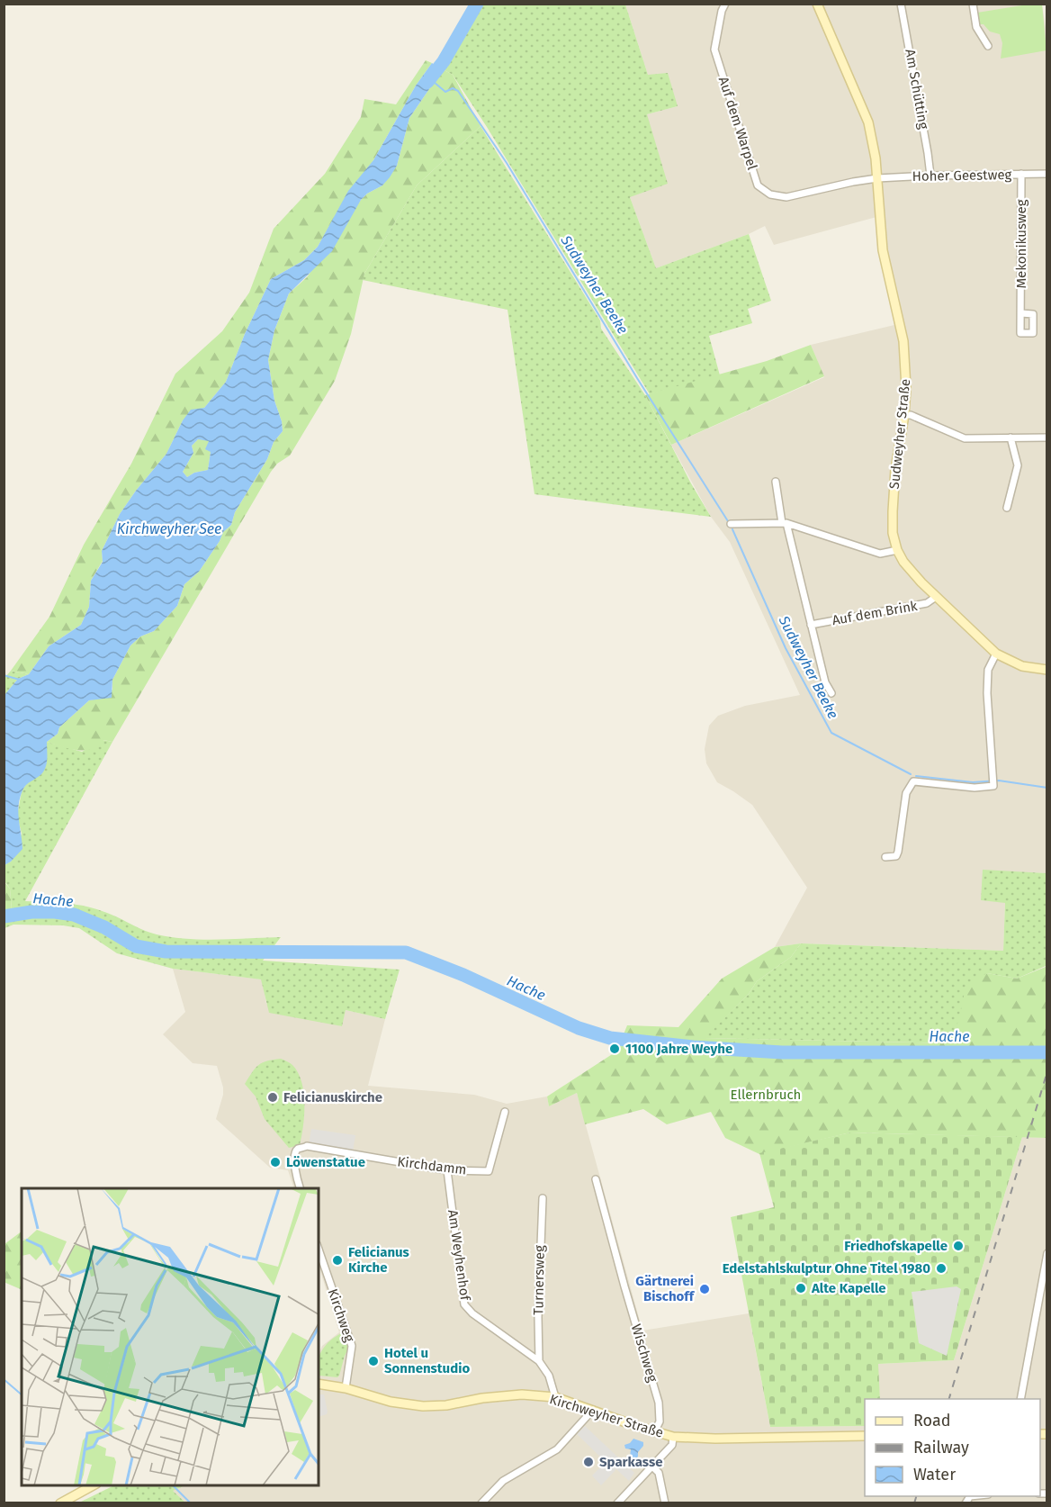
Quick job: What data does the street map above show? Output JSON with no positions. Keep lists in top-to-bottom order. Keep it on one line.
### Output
{"streets":{"street":["Am Schütting","Auf dem Warpel","Hoher Geestweg","Mekonikusweg","Sudweyher Straße","Auf dem Brink","Kirchdamm","Am Weyhenhof","Turnersweg","Kirchweg","Wischweg","Kirchweyher Straße"]},"crossings":[["Am Schütting","Hoher Geestweg"],["Auf dem Warpel","Hoher Geestweg"],["Auf dem Warpel","Sudweyher Straße"],["Hoher Geestweg","Mekonikusweg"],["Hoher Geestweg","Sudweyher Straße"],["Sudweyher Straße","Auf dem Brink"],["Kirchdamm","Am Weyhenhof"],["Am Weyhenhof","Turnersweg"],["Am Weyhenhof","Kirchweyher Straße"],["Kirchweg","Kirchweyher Straße"],["Wischweg","Kirchweyher Straße"]],"water":["Sudweyher Beeke","Kirchweyher See","Hache"],"parks":["Ellernbruch"],"places":["1100 Jahre Weyhe","Felicianuskirche","Löwenstatue","Friedhofskapelle","Felicianus Kirche","Edelstahlskulptur Ohne Titel 1980","Alte Kapelle","Gärtnerei Bischoff","Hotel u Sonnenstudio","Sparkasse"],"legend":["Road","Railway","Water"]}
